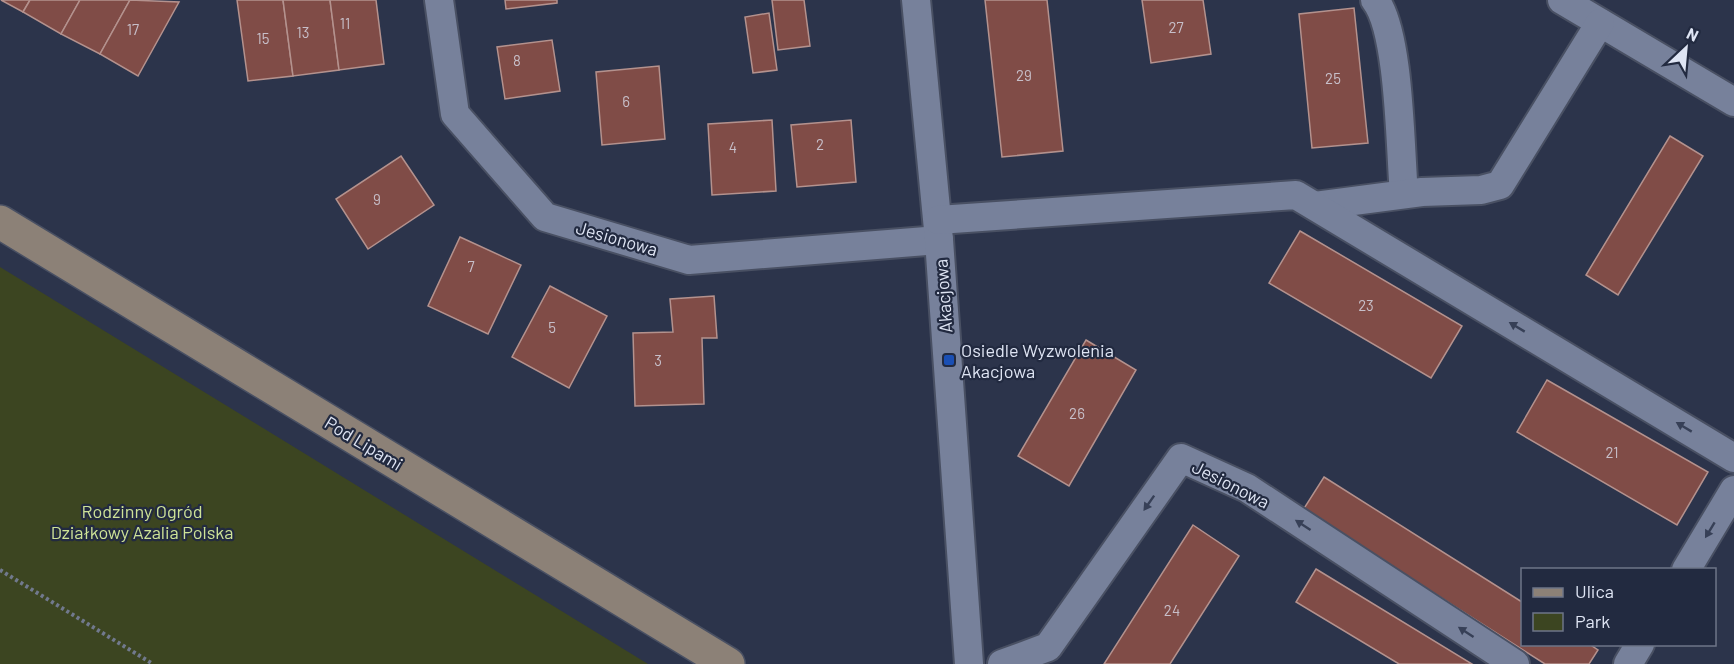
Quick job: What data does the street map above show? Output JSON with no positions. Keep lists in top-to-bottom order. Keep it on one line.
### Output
{"streets":{"street":["Jesionowa","Akacjowa","Pod Lipami"]},"crossings":[["Jesionowa","Akacjowa"]],"one_way":["Jesionowa"],"parks":["Rodzinny Ogród Działkowy Azalia Polska"],"places":{"transit":["Osiedle Wyzwolenia Akacjowa"]},"house_numbers":["11","27","17","13","15","8","29","25","6","2","4","9","7","23","5","3","26","21","24"],"legend":["Ulica","Park"],"north":"top right"}
